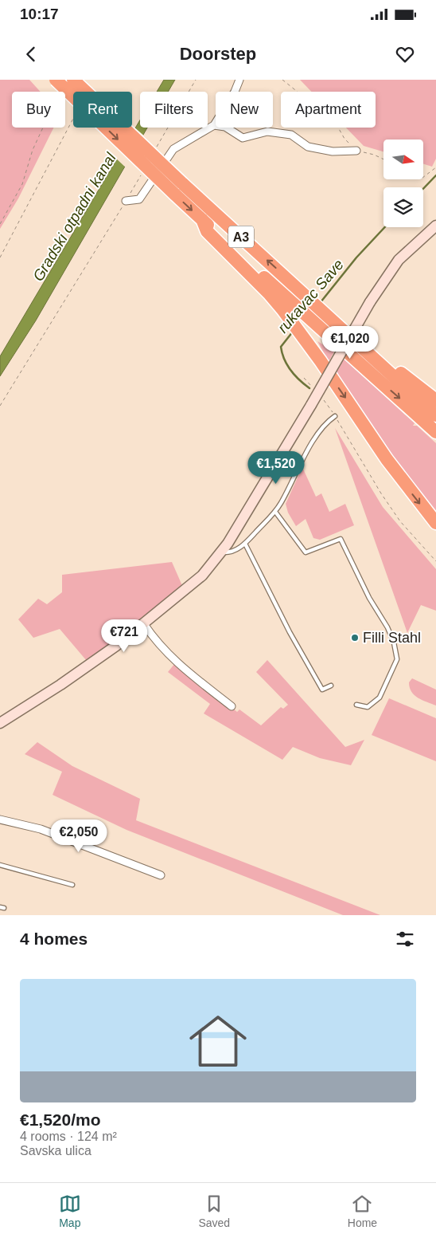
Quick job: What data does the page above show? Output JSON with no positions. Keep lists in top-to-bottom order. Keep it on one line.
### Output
{"streets":{"highway":["A3"]},"water":["Gradski otpadni kanal","rukavac Save"],"places":["Filli Stahl"],"north":"right","page":{"status":"10:17","header":"Doorstep","chip":["Buy","Rent","Filters","New","Apartment"],"price":["€1,020","€1,520","€721","€2,050"],"heading":"4 homes","list":[{"name":"€1,520/mo","note":"4 rooms · 124 m² · Savska ulica"}],"tabs":["Map","Saved","Home"]}}
